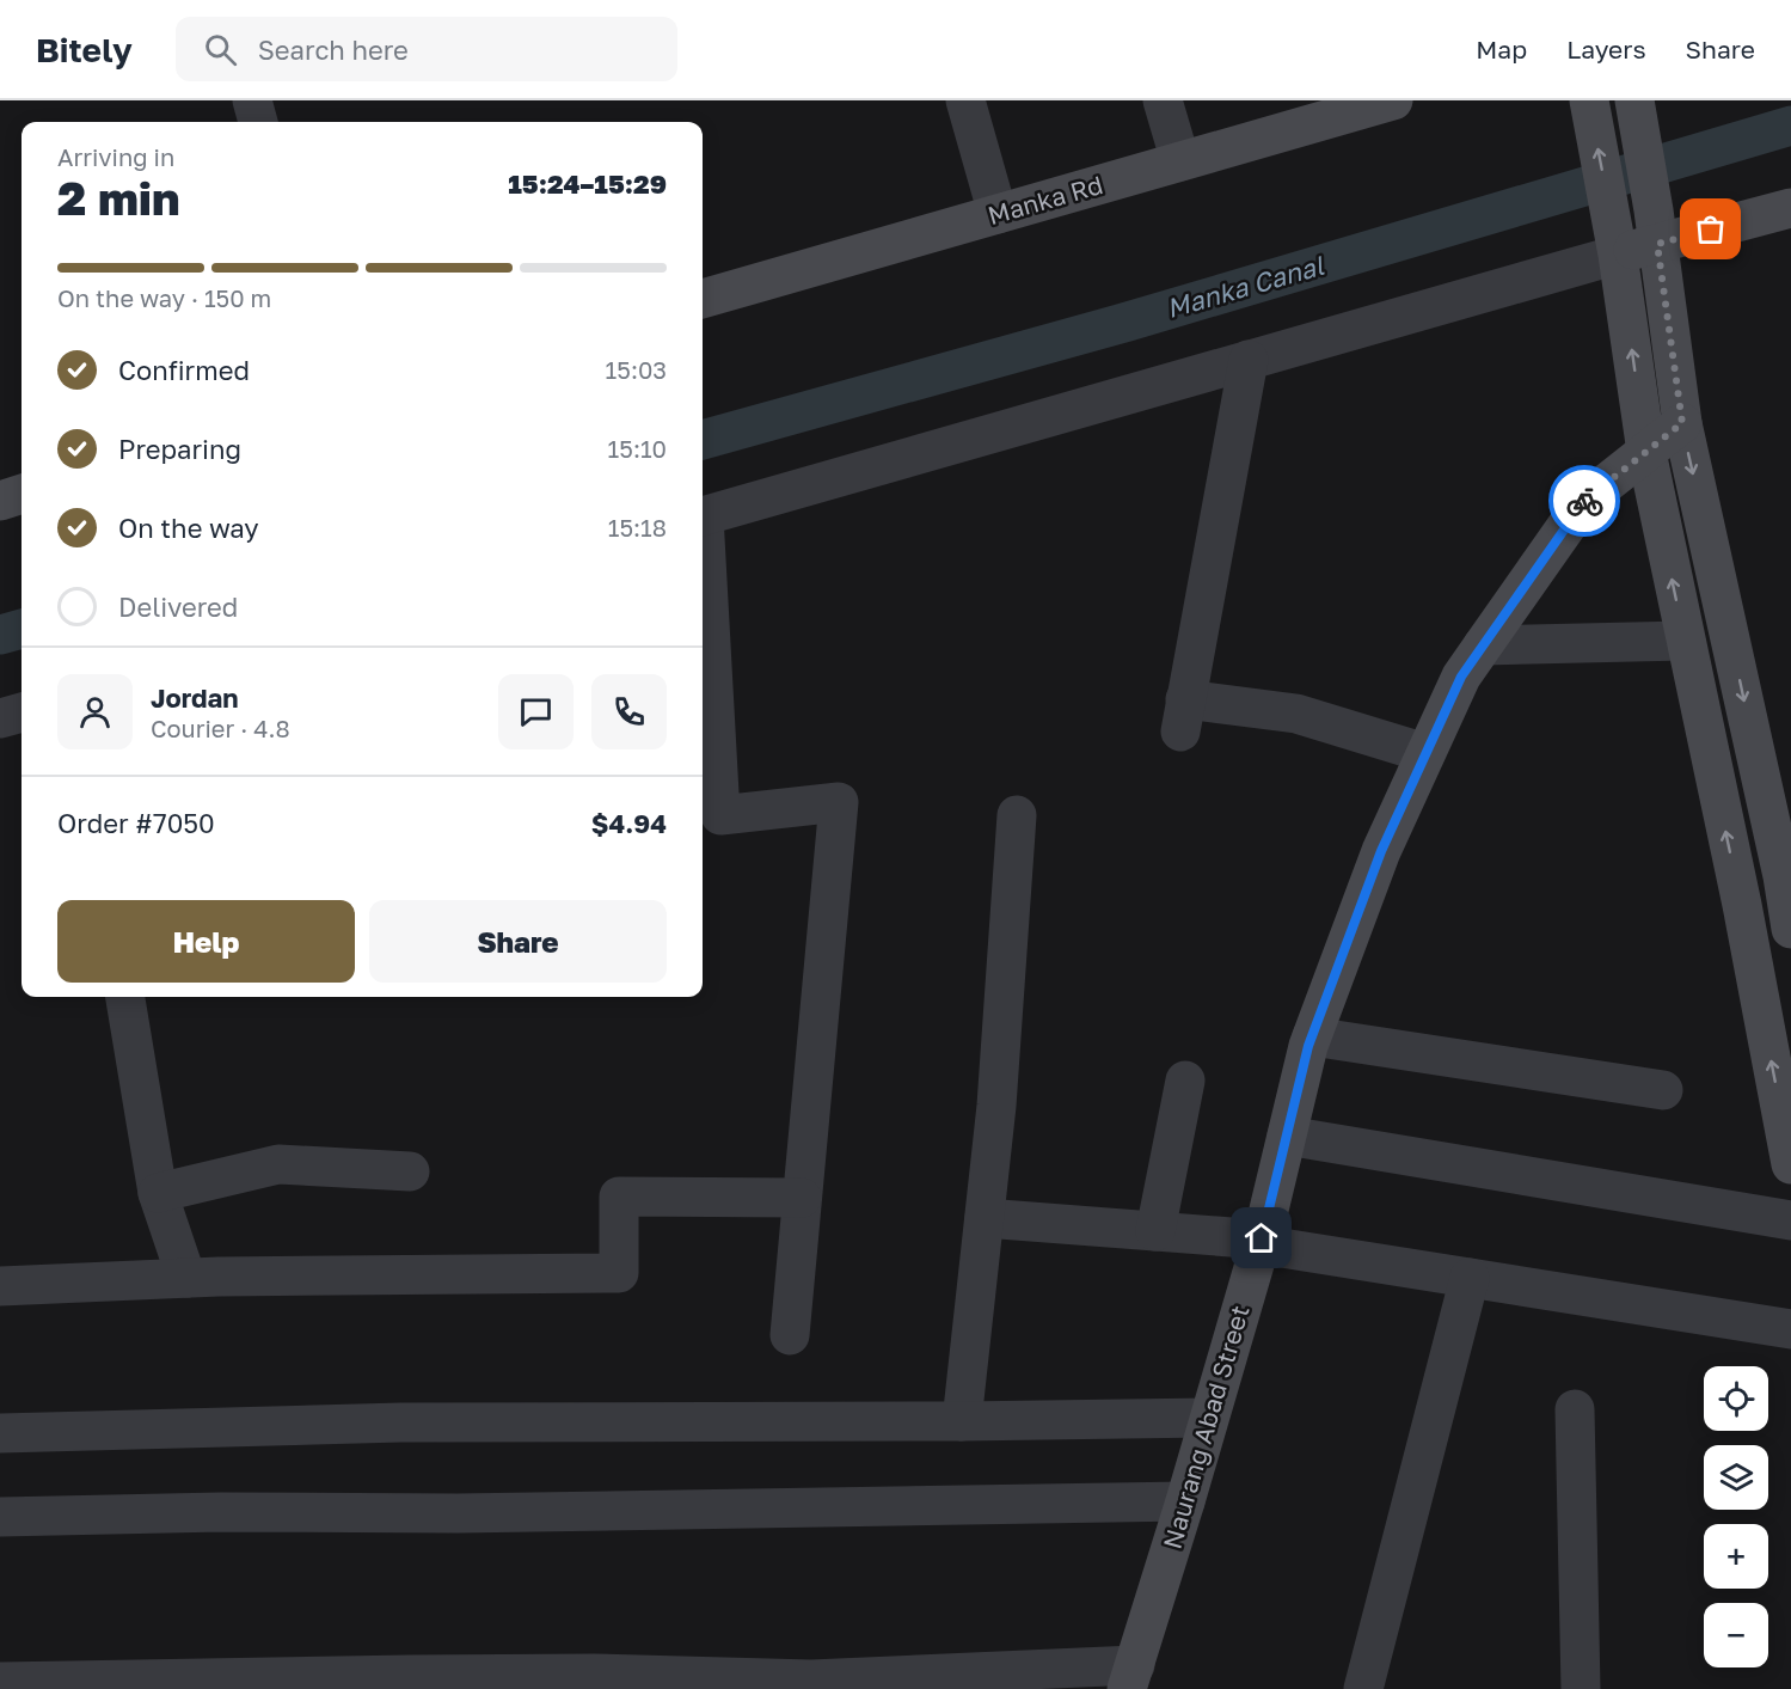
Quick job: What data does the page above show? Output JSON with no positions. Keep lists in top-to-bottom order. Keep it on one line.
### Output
{"streets":{"main road":["Manka Rd","Naurang Abad Street"]},"water":["Manka Canal"],"page":{"header":"Bitely","search":"Search here","nav":["Map","Layers","Share"],"heading":["2 min","Arriving in","15:24–15:29"],"panel":["Jordan","Courier · 4.8","Order #7050","$4.94"],"bar":"On the way · 150 m","list":[["Confirmed","15:03"],["Preparing","15:10"],["On the way","15:18"],"Delivered"],"buttons":["Help","Share"],"map_buttons":["+","−"]}}
